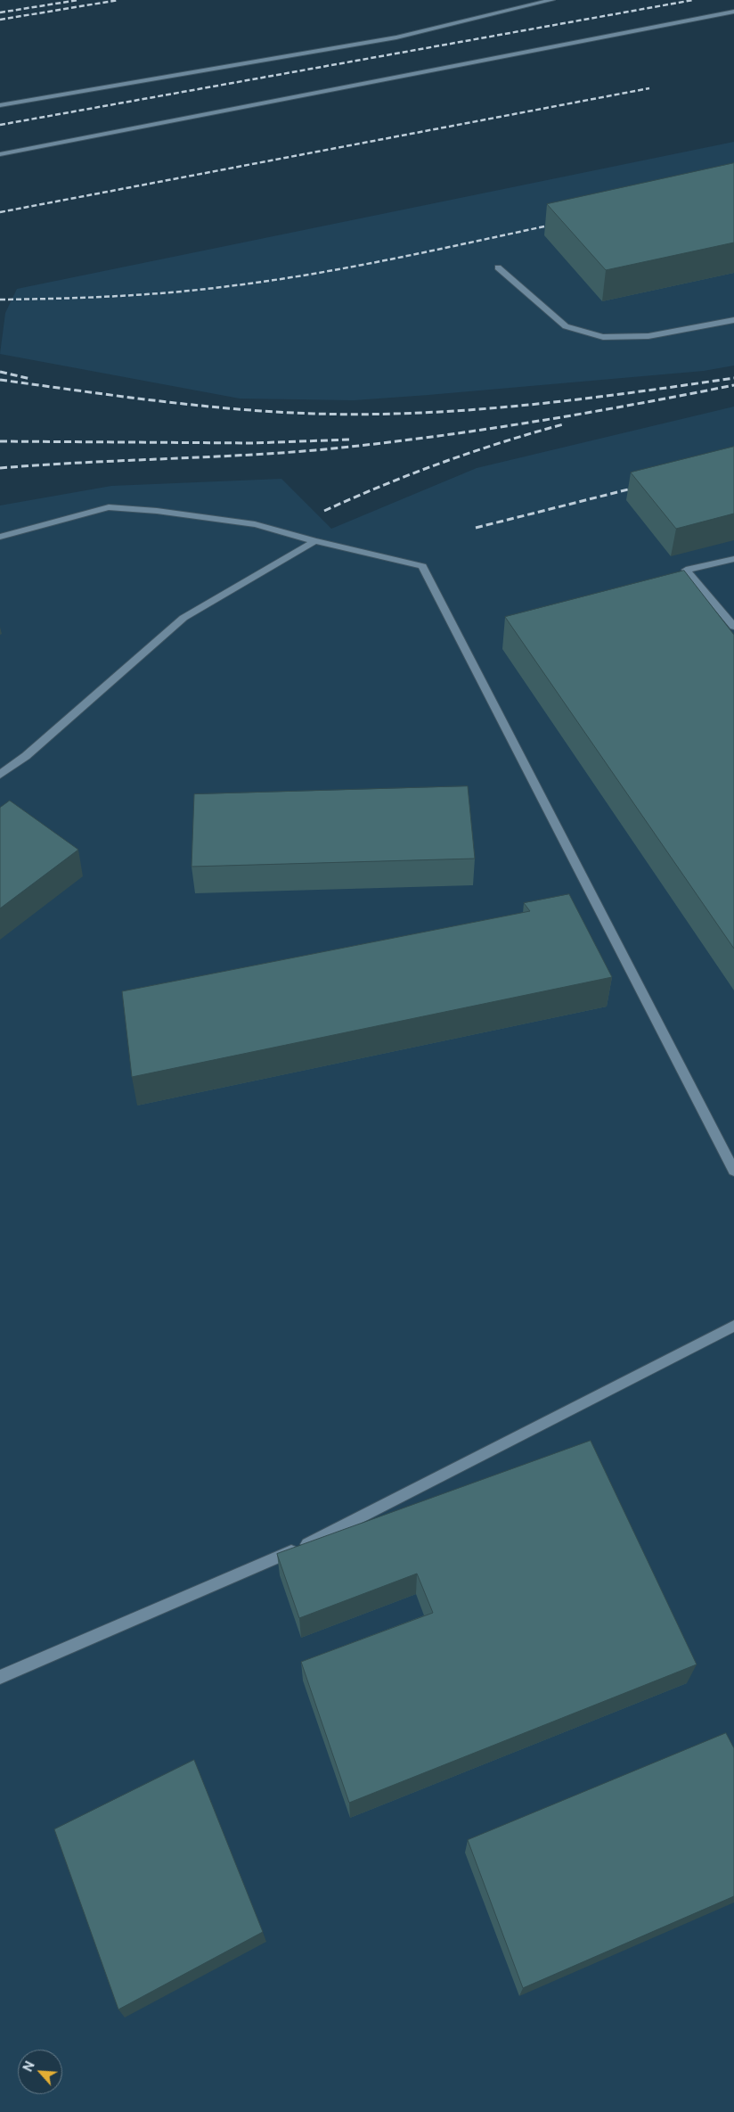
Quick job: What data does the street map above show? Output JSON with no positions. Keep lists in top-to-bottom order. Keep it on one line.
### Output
{"north":"top left"}
